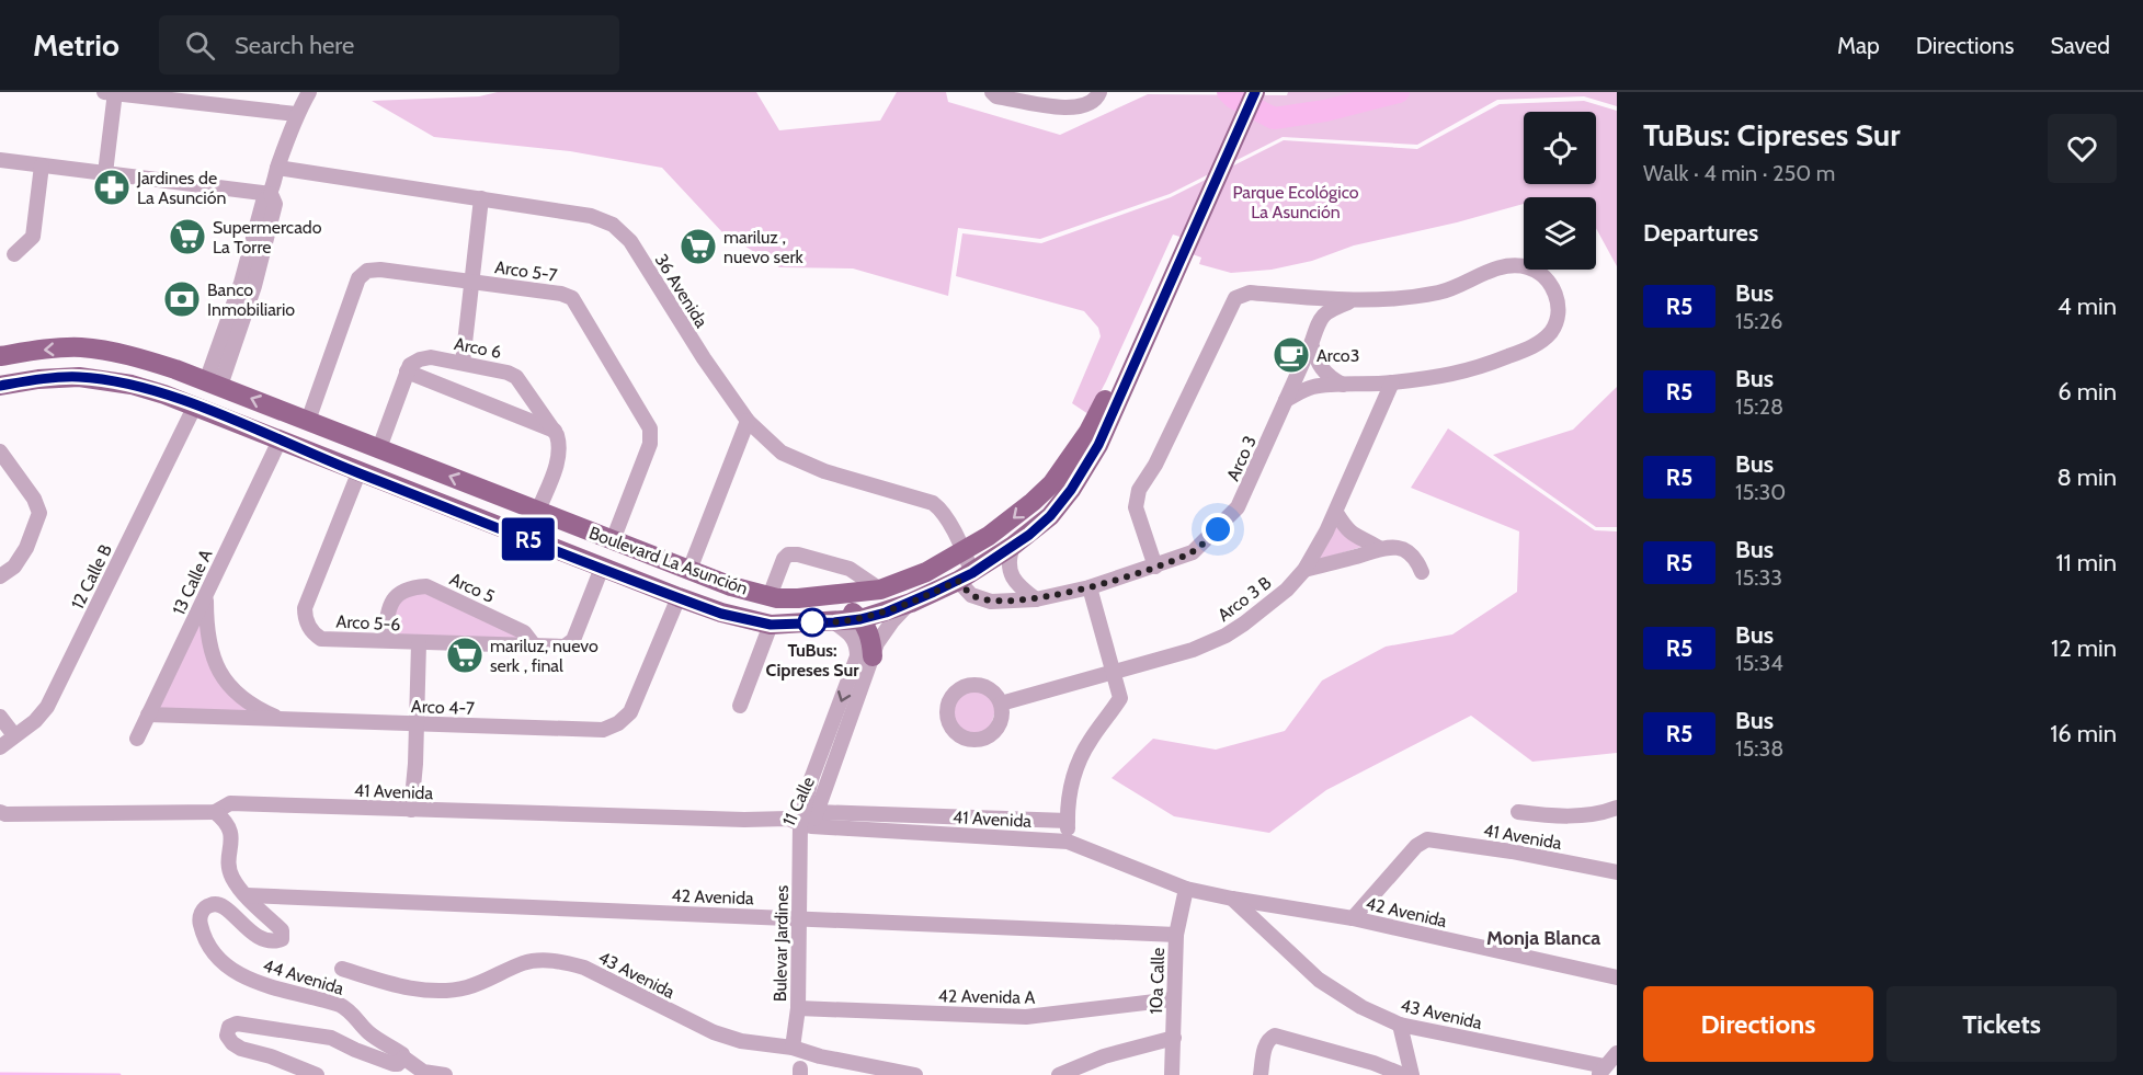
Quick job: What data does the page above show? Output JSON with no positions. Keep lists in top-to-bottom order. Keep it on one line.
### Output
{"streets":{"main road":["Boulevard La Asunción"],"street":["Arco 5-7","36 Avenida","Arco 6","Arco 3","12 Calle B","13 Calle A","Arco 5","Arco 3 B","Arco 5-6","Arco 4-7","41 Avenida","11 Calle","42 Avenida","Bulevar Jardines","43 Avenida","44 Avenida","10a Calle","42 Avenida A"]},"crossings":[["Arco 5-7","Boulevard La Asunción"],["36 Avenida","Boulevard La Asunción"],["Arco 3","Boulevard La Asunción"],["Boulevard La Asunción","12 Calle B"],["Boulevard La Asunción","13 Calle A"],["Boulevard La Asunción","Arco 5-6"],["Boulevard La Asunción","Arco 4-7"],["Boulevard La Asunción","11 Calle"],["13 Calle A","Arco 4-7"],["Arco 5","Arco 5-6"],["41 Avenida","11 Calle"],["41 Avenida","42 Avenida"],["41 Avenida","Bulevar Jardines"],["41 Avenida","10a Calle"],["11 Calle","Bulevar Jardines"],["42 Avenida","Bulevar Jardines"],["42 Avenida","43 Avenida"],["42 Avenida","44 Avenida"],["42 Avenida","10a Calle"],["Bulevar Jardines","43 Avenida"],["Bulevar Jardines","42 Avenida A"],["10a Calle","42 Avenida A"]],"districts":["Monja Blanca"],"parks":["Parque Ecológico La Asunción"],"places":{"pharmacy":["Jardines de La Asunción"],"supermarket":["Supermercado La Torre","mariluz , nuevo serk","mariluz, nuevo serk , final"],"bank":["Banco Inmobiliario"],"cafe":["Arco3"],"other":["TuBus: Cipreses Sur"]},"lines":["bus line R5"],"page":{"header":"Metrio","search":"Search here","nav":["Map","Directions","Saved"],"on_map":"R5","heading":[["TuBus: Cipreses Sur","Walk · 4 min · 250 m"],"Departures"],"list":[{"mark":"R5","name":"Bus","note":"15:26","value":"4 min"},{"mark":"R5","name":"Bus","note":"15:28","value":"6 min"},{"mark":"R5","name":"Bus","note":"15:30","value":"8 min"},{"mark":"R5","name":"Bus","note":"15:33","value":"11 min"},{"mark":"R5","name":"Bus","note":"15:34","value":"12 min"},{"mark":"R5","name":"Bus","note":"15:38","value":"16 min"}],"buttons":["Directions","Tickets"]}}
